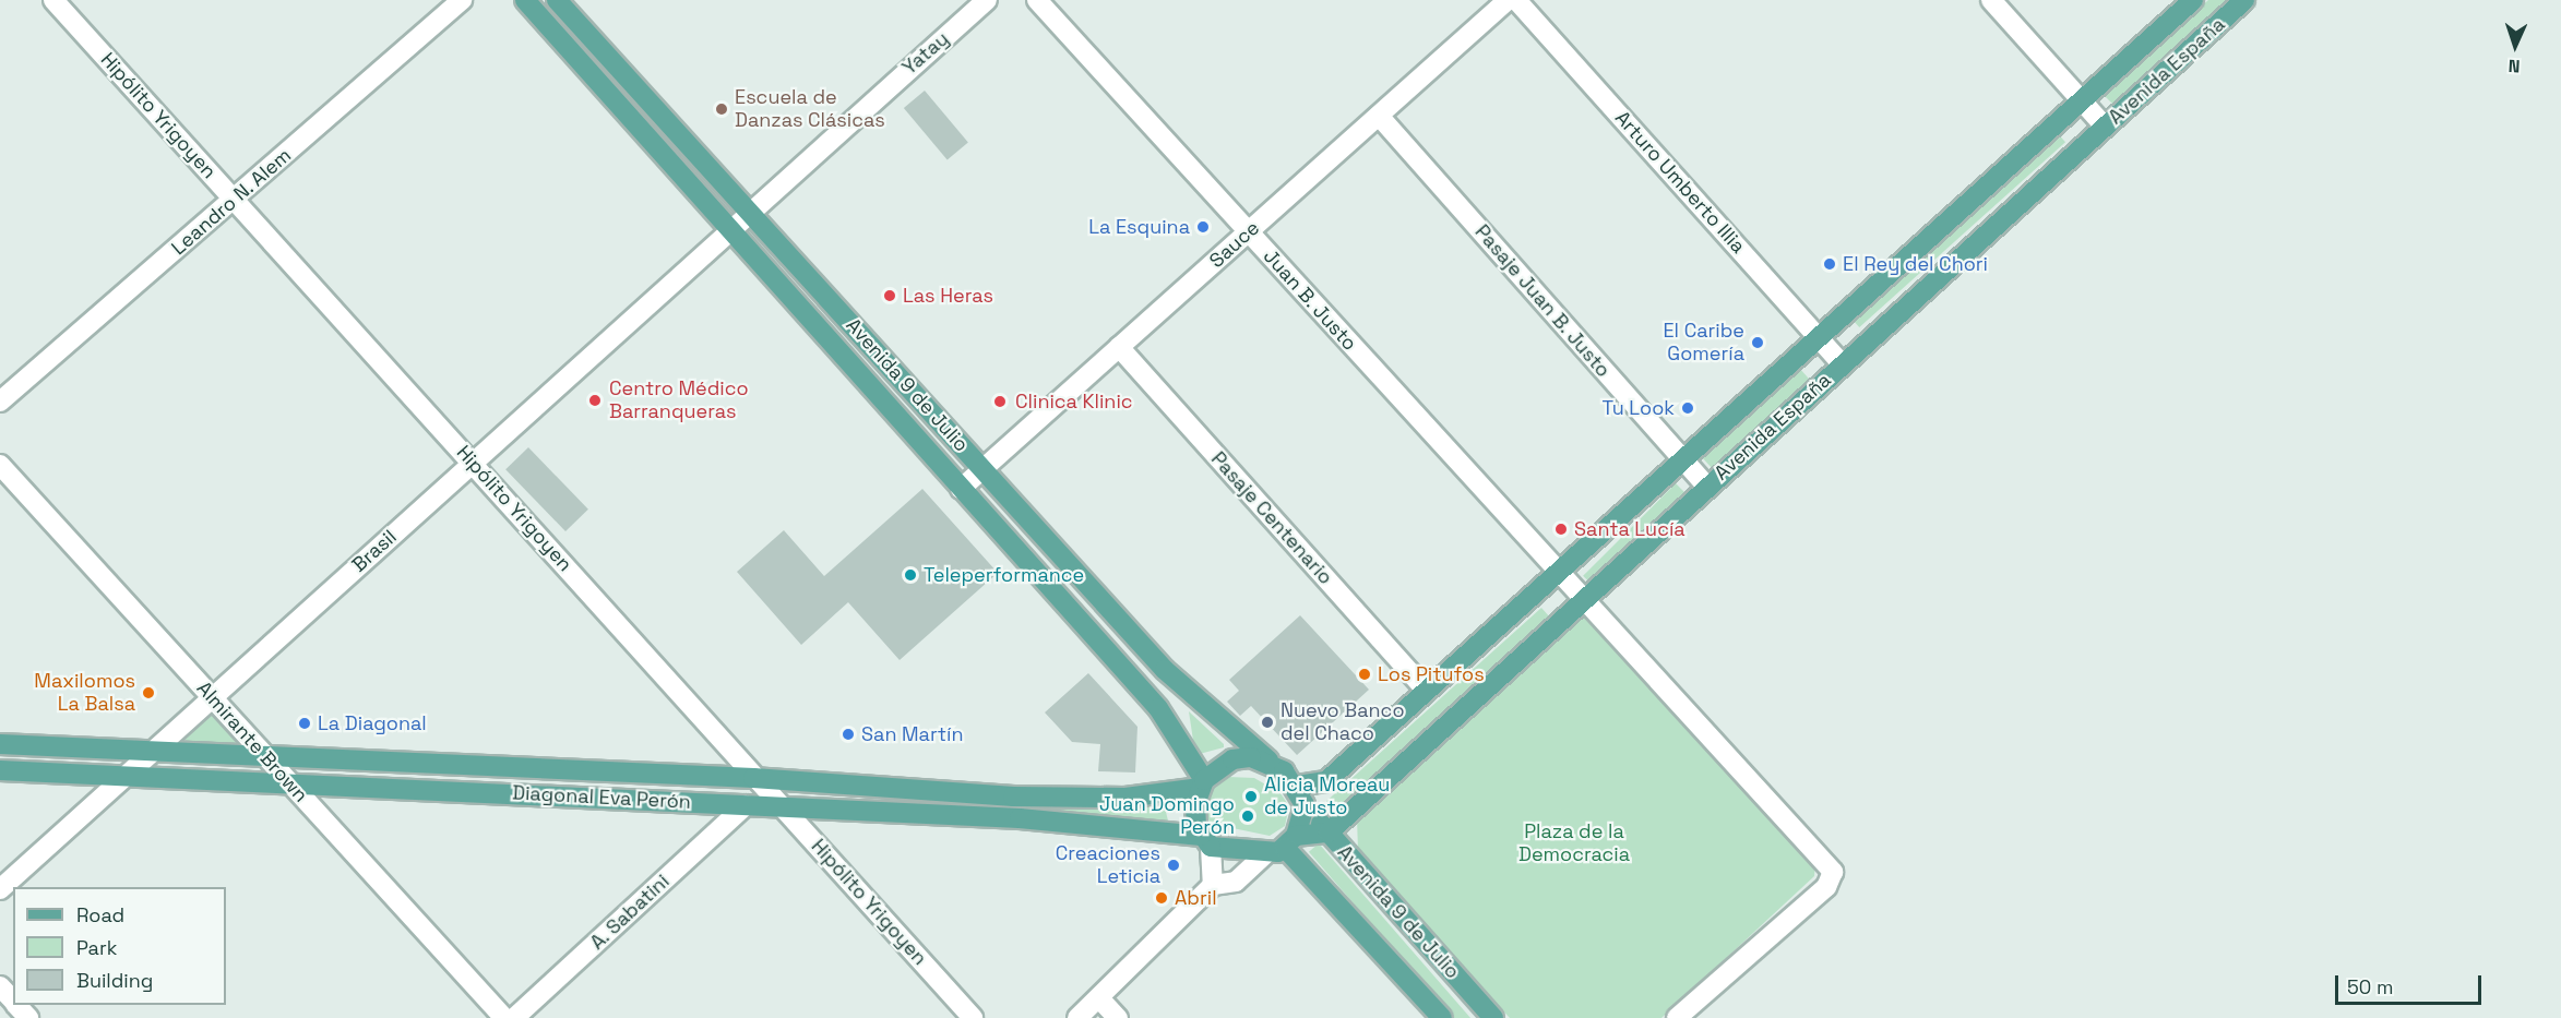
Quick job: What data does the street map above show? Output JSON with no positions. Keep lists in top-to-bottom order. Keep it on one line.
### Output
{"streets":{"main road":["Avenida España","Avenida 9 de Julio","Diagonal Eva Perón"],"street":["Yatay","Hipólito Yrigoyen","Arturo Umberto Illia","Leandro N. Alem","Sauce","Juan B. Justo","Pasaje Juan B. Justo","Pasaje Centenario","Brasil","Almirante Brown","A. Sabatini"]},"crossings":[["Yatay","Avenida 9 de Julio"],["Yatay","Brasil"],["Avenida España","Arturo Umberto Illia"],["Avenida España","Juan B. Justo"],["Avenida España","Pasaje Juan B. Justo"],["Avenida España","Avenida 9 de Julio"],["Avenida España","Pasaje Centenario"],["Avenida España","Diagonal Eva Perón"],["Hipólito Yrigoyen","Leandro N. Alem"],["Hipólito Yrigoyen","Brasil"],["Hipólito Yrigoyen","Diagonal Eva Perón"],["Sauce","Juan B. Justo"],["Sauce","Pasaje Juan B. Justo"],["Sauce","Avenida 9 de Julio"],["Sauce","Pasaje Centenario"],["Avenida 9 de Julio","Brasil"],["Avenida 9 de Julio","Diagonal Eva Perón"],["Brasil","Almirante Brown"],["Brasil","Diagonal Eva Perón"],["Almirante Brown","Diagonal Eva Perón"],["Diagonal Eva Perón","A. Sabatini"]],"parks":["Plaza de la Democracia"],"places":["Escuela de Danzas Clásicas","La Esquina","El Rey del Chori","Las Heras","El Caribe Gomería","Centro Médico Barranqueras","Clinica Klinic","Tu Look","Santa Lucía","Teleperformance","Los Pitufos","Maxilomos La Balsa","Nuevo Banco del Chaco","La Diagonal","San Martín","Alicia Moreau de Justo","Juan Domingo Perón","Creaciones Leticia","Abril"],"legend":["Road","Park","Building"],"scale_bar":"50 m","north":"bottom"}
